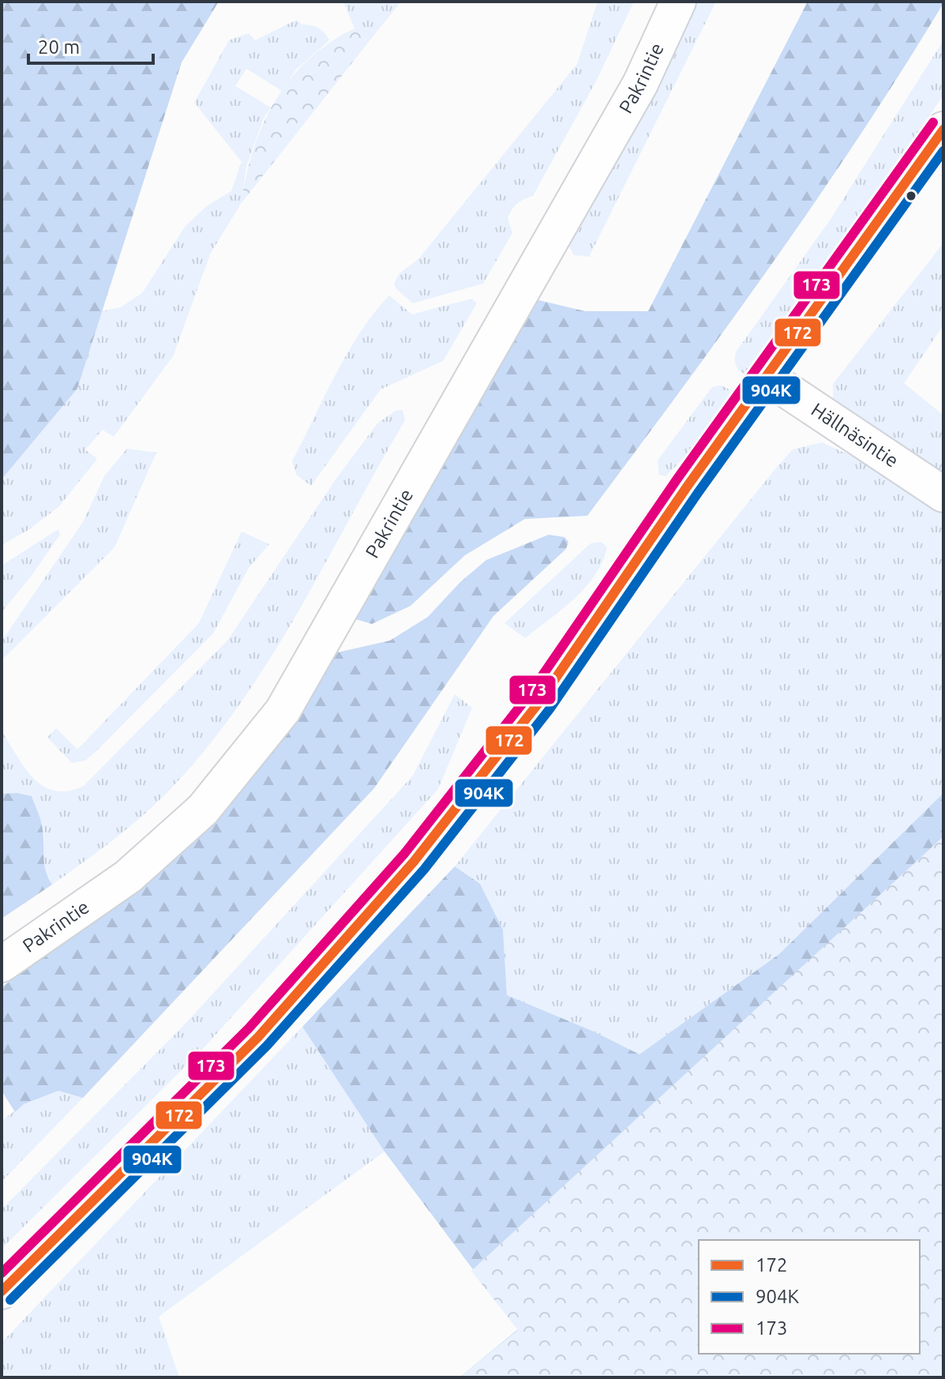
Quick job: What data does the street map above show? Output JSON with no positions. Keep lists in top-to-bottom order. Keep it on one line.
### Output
{"streets":{"main road":["Pakrintie","Hällnäsintie"]},"lines":["transit line 173","transit line 172","transit line 904K"],"legend":["172","904K","173"],"scale_bar":"20 m"}
